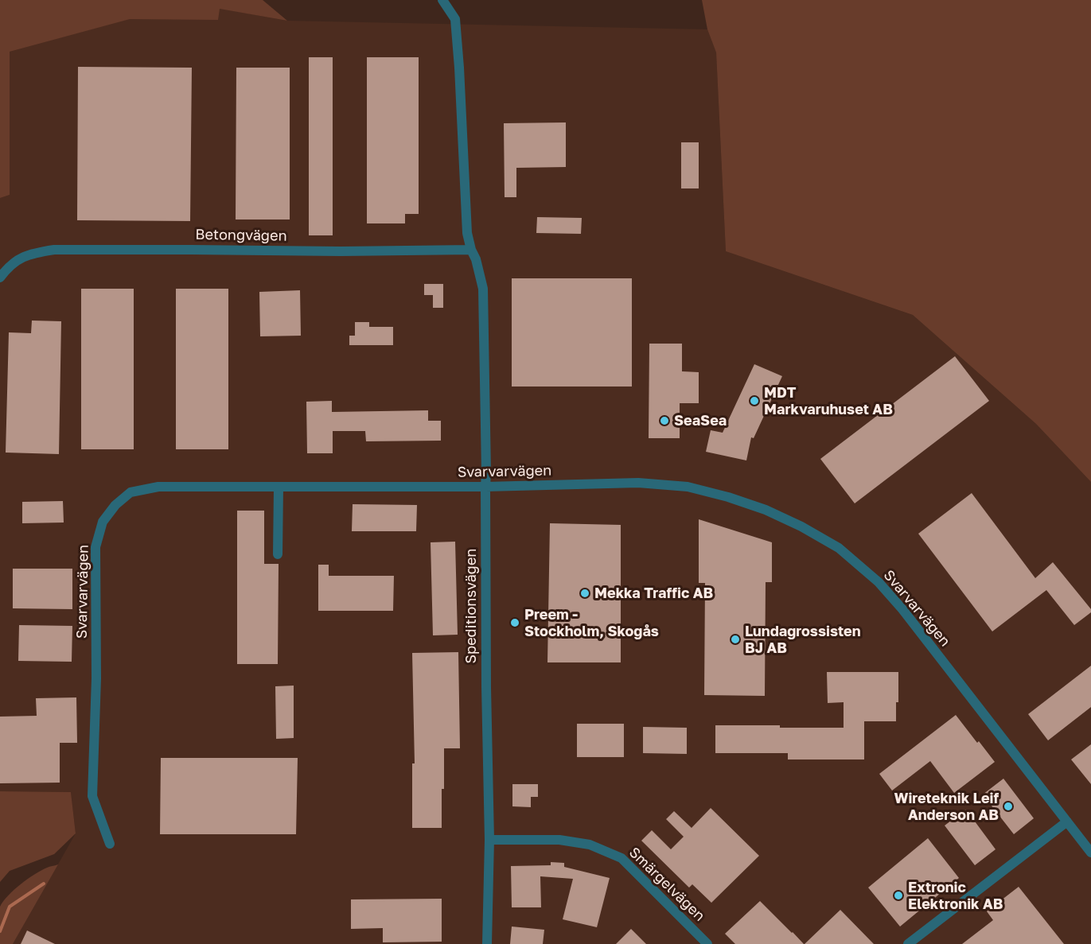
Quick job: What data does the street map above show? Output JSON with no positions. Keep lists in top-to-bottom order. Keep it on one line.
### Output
{"streets":{"street":["Betongvägen","Svarvarvägen","Speditionsvägen","Smärgelvägen"]},"crossings":[["Betongvägen","Speditionsvägen"],["Svarvarvägen","Speditionsvägen"],["Speditionsvägen","Smärgelvägen"]],"places":["MDT Markvaruhuset AB","SeaSea","Mekka Traffic AB","Preem - Stockholm, Skogås","Lundagrossisten BJ AB","Wireteknik Leif Anderson AB","Extronic Elektronik AB"]}
